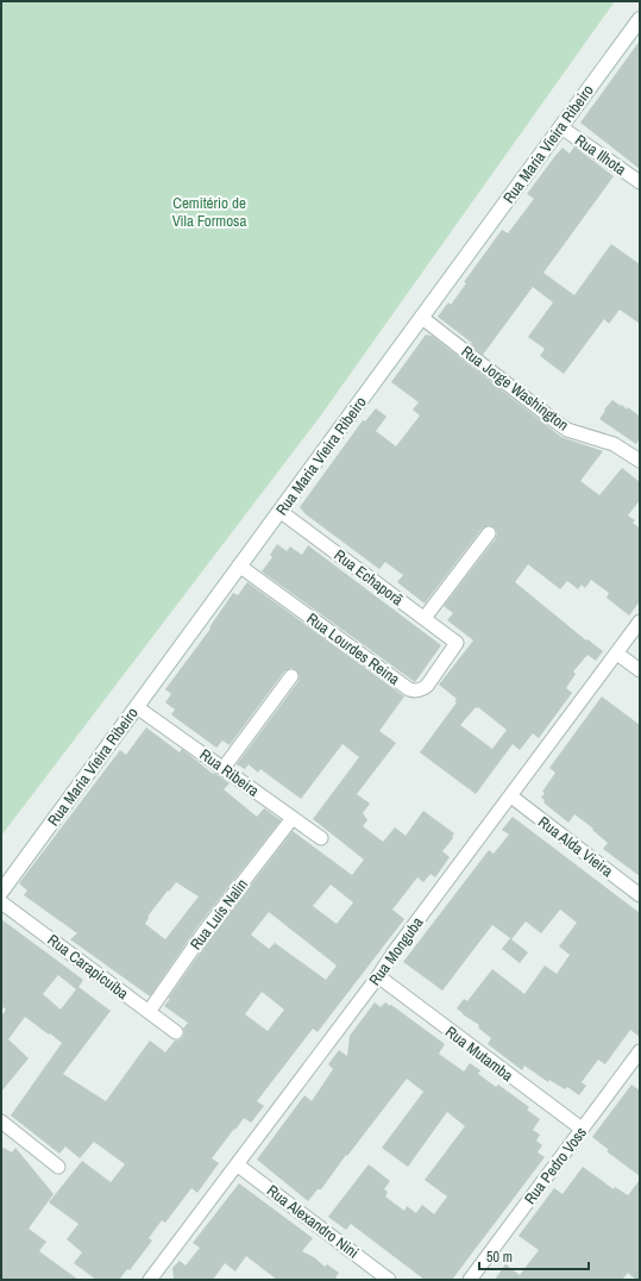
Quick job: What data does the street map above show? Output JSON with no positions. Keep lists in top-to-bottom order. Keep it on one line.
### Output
{"streets":{"street":["Rua Maria Vieira Ribeiro","Rua Ilhota","Rua Jorge Washington","Rua Echaporã","Rua Lourdes Reina","Rua Ribeira","Rua Alda Vieira","Rua Luís Nalin","Rua Monguba","Rua Carapicuíba","Rua Mutamba","Rua Pedro Voss","Rua Alexandro Nini"]},"crossings":[["Rua Maria Vieira Ribeiro","Rua Ilhota"],["Rua Maria Vieira Ribeiro","Rua Jorge Washington"],["Rua Maria Vieira Ribeiro","Rua Echaporã"],["Rua Maria Vieira Ribeiro","Rua Lourdes Reina"],["Rua Maria Vieira Ribeiro","Rua Ribeira"],["Rua Echaporã","Rua Lourdes Reina"],["Rua Ribeira","Rua Luís Nalin"],["Rua Alda Vieira","Rua Monguba"],["Rua Luís Nalin","Rua Carapicuíba"],["Rua Monguba","Rua Mutamba"],["Rua Monguba","Rua Alexandro Nini"],["Rua Mutamba","Rua Pedro Voss"]],"parks":["Cemitério de Vila Formosa"],"scale_bar":"50 m"}
